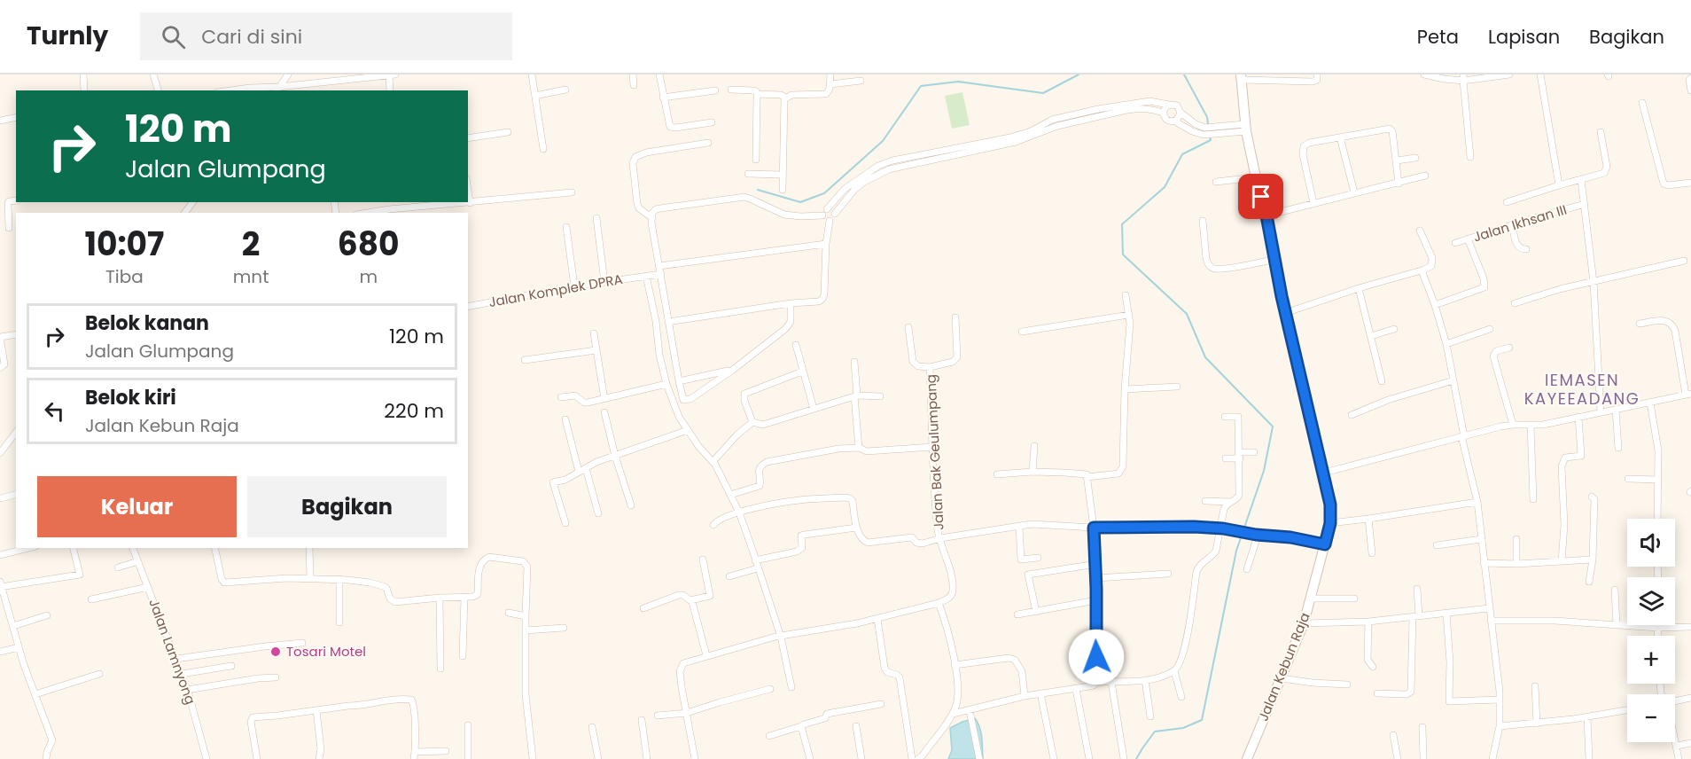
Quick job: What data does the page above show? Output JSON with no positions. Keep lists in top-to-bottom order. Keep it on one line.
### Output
{"streets":{"street":["Jalan Ikhsan III","Jalan Komplek DPRA","Jalan Bak Geulumpang","Jalan Lamnyong","Jalan Kebun Raja"]},"districts":["IEMASEN KAYEEADANG"],"places":["Tosari Motel"],"page":{"header":"Turnly","search":"Cari di sini","nav":["Peta","Lapisan","Bagikan"],"turn":["120 m","Jalan Glumpang"],"eta":["10:07","Tiba","2","mnt","680","m"],"list":[{"name":"Belok kanan","note":"Jalan Glumpang","value":"120 m"},{"name":"Belok kiri","note":"Jalan Kebun Raja","value":"220 m"}],"buttons":["Keluar","Bagikan"],"map_buttons":["+","−"]}}
